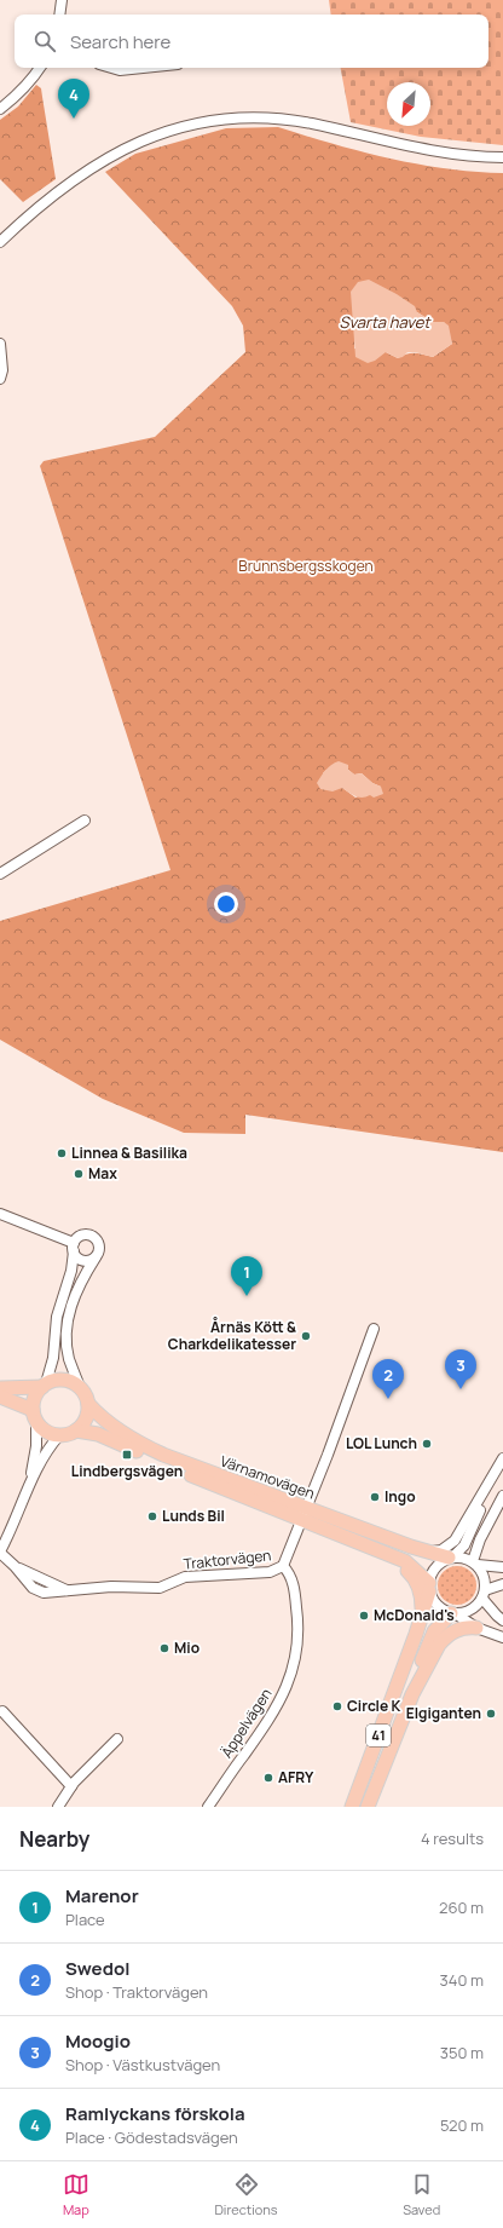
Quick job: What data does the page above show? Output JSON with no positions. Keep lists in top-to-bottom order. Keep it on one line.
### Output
{"streets":{"main road":["Värnamovägen","41"],"street":["Traktorvägen","Äppelvägen"]},"crossings":[["Värnamovägen","Traktorvägen"],["Värnamovägen","41"],["Traktorvägen","Äppelvägen"]],"water":["Svarta havet"],"parks":["Brunnsbergsskogen"],"places":{"other":["Linnea & Basilika","Max","Årnäs Kött & Charkdelikatesser","LOL Lunch","Ingo","Lunds Bil","McDonald's","Mio","Circle K","Elgiganten","AFRY"],"transit":["Lindbergsvägen"]},"north":"bottom left","page":{"search":"Search here","pins":["4","1","3","2"],"heading":["Nearby","4 results"],"list":[{"mark":"1","name":"Marenor","note":"Place","value":"260 m"},{"mark":"2","name":"Swedol","note":"Shop · Traktorvägen","value":"340 m"},{"mark":"3","name":"Moogio","note":"Shop · Västkustvägen","value":"350 m"},{"mark":"4","name":"Ramlyckans förskola","note":"Place · Gödestadsvägen","value":"520 m"}],"nav":["Map","Directions","Saved"]}}
